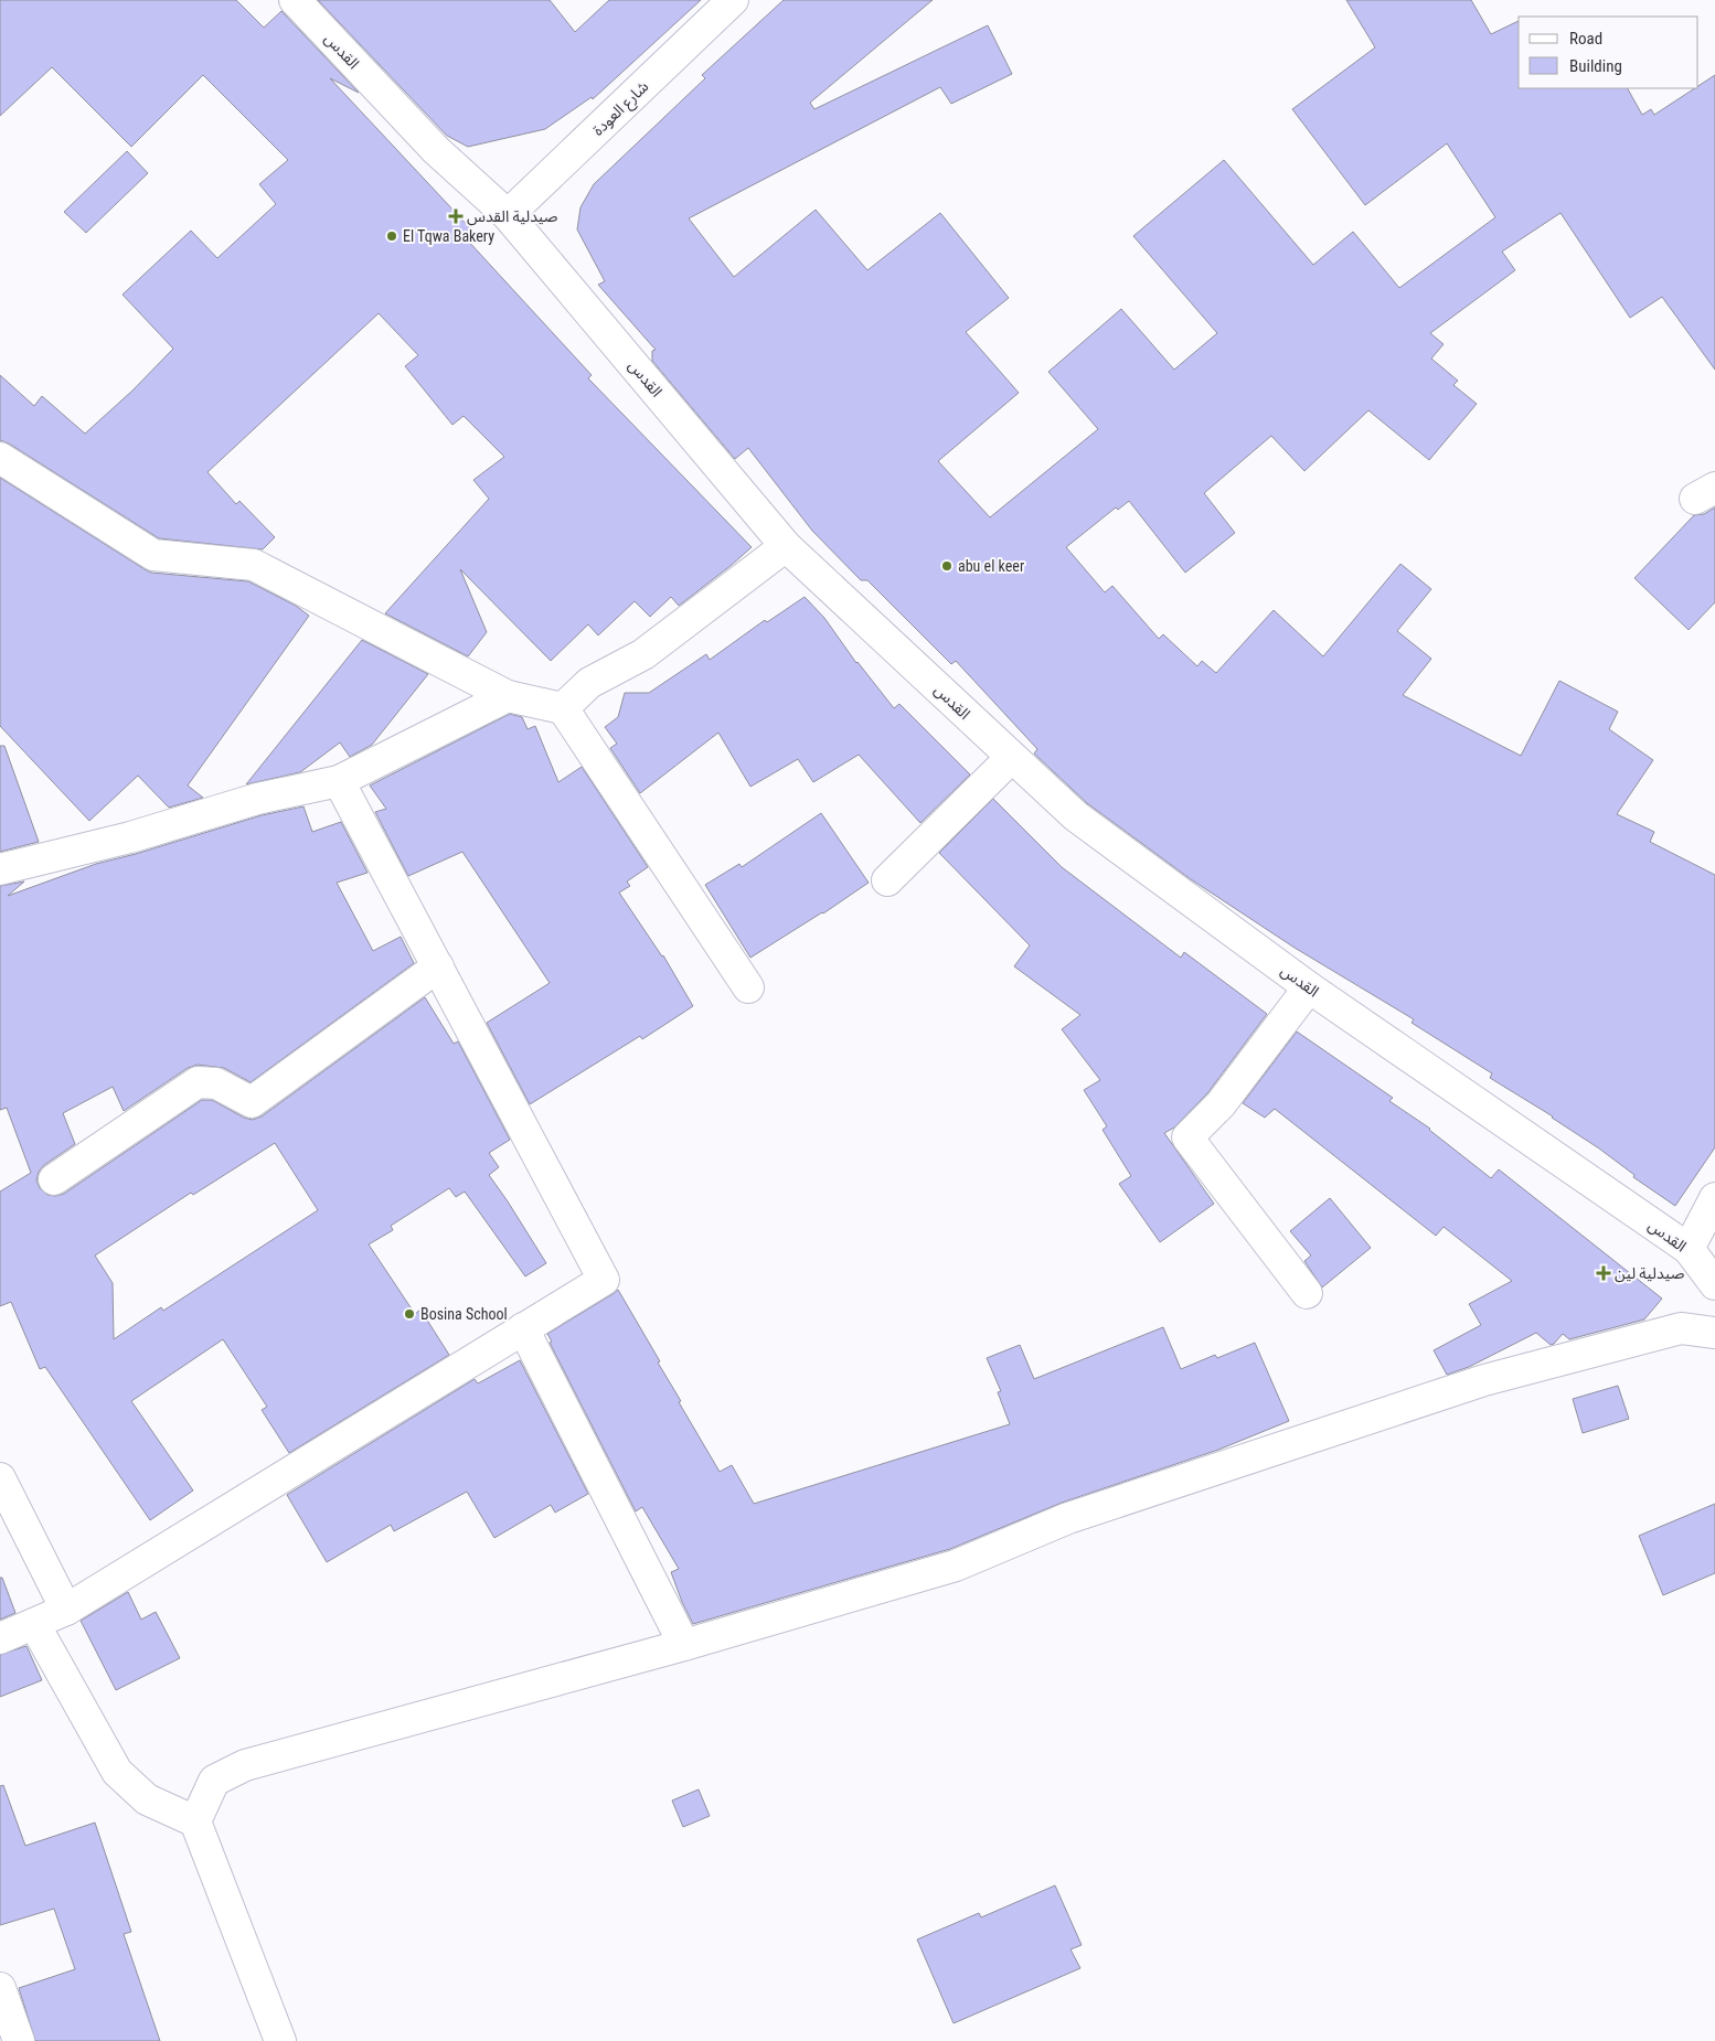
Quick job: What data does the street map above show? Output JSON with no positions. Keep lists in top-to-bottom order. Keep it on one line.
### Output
{"streets":{"street":["القدس","شارع العودة"]},"crossings":[["القدس","شارع العودة"]],"places":{"health":["صيدلية القدس","صيدلية لين"],"other":["El Tqwa Bakery","abu el keer","Bosina School"]},"legend":["Road","Building"]}
